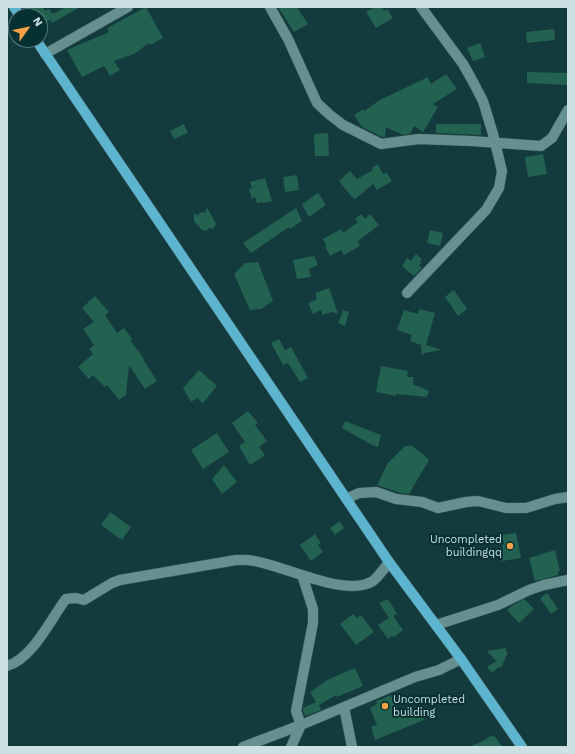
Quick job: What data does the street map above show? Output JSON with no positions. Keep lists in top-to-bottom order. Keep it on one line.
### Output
{"places":["Uncompleted buildingqq","Uncompleted building"],"north":"top right"}
